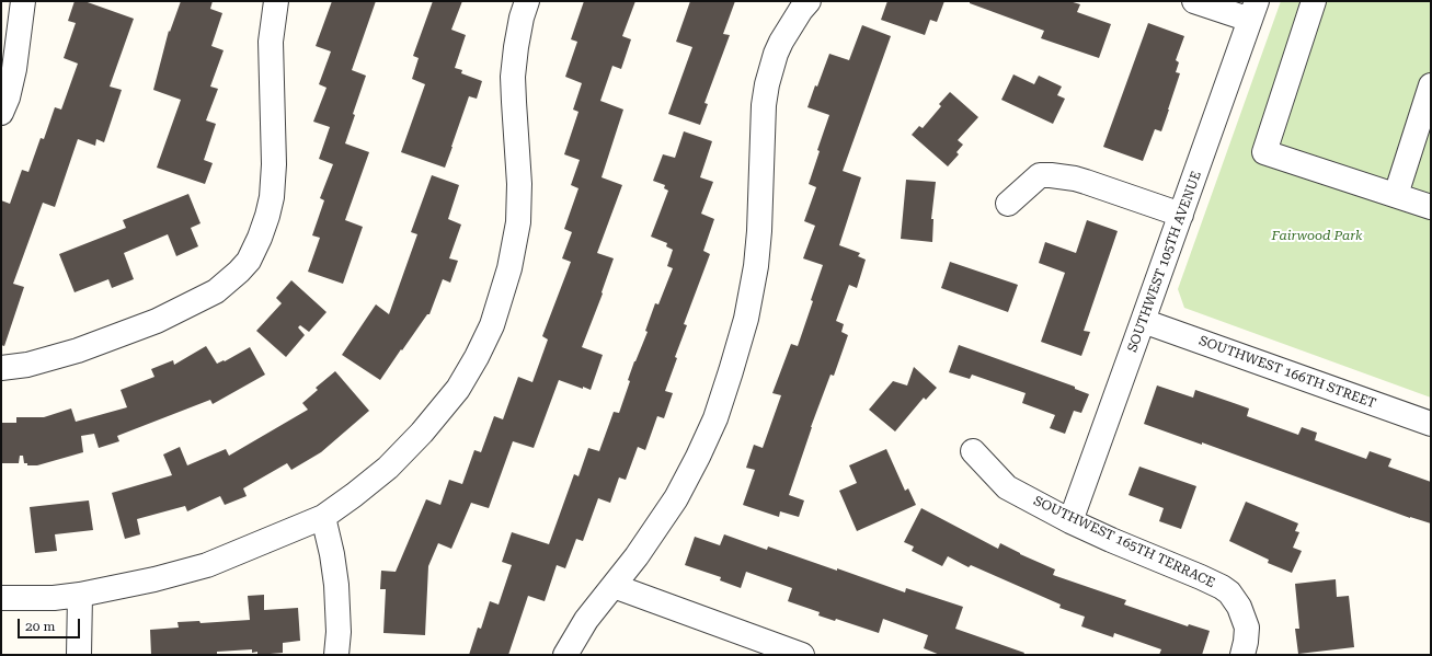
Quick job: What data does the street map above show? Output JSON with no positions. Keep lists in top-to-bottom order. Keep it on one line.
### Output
{"streets":{"street":["SOUTHWEST 105TH AVENUE","SOUTHWEST 166TH STREET","SOUTHWEST 165TH TERRACE"]},"crossings":[["SOUTHWEST 105TH AVENUE","SOUTHWEST 166TH STREET"],["SOUTHWEST 105TH AVENUE","SOUTHWEST 165TH TERRACE"]],"parks":["Fairwood Park"],"scale_bar":"20 m"}
